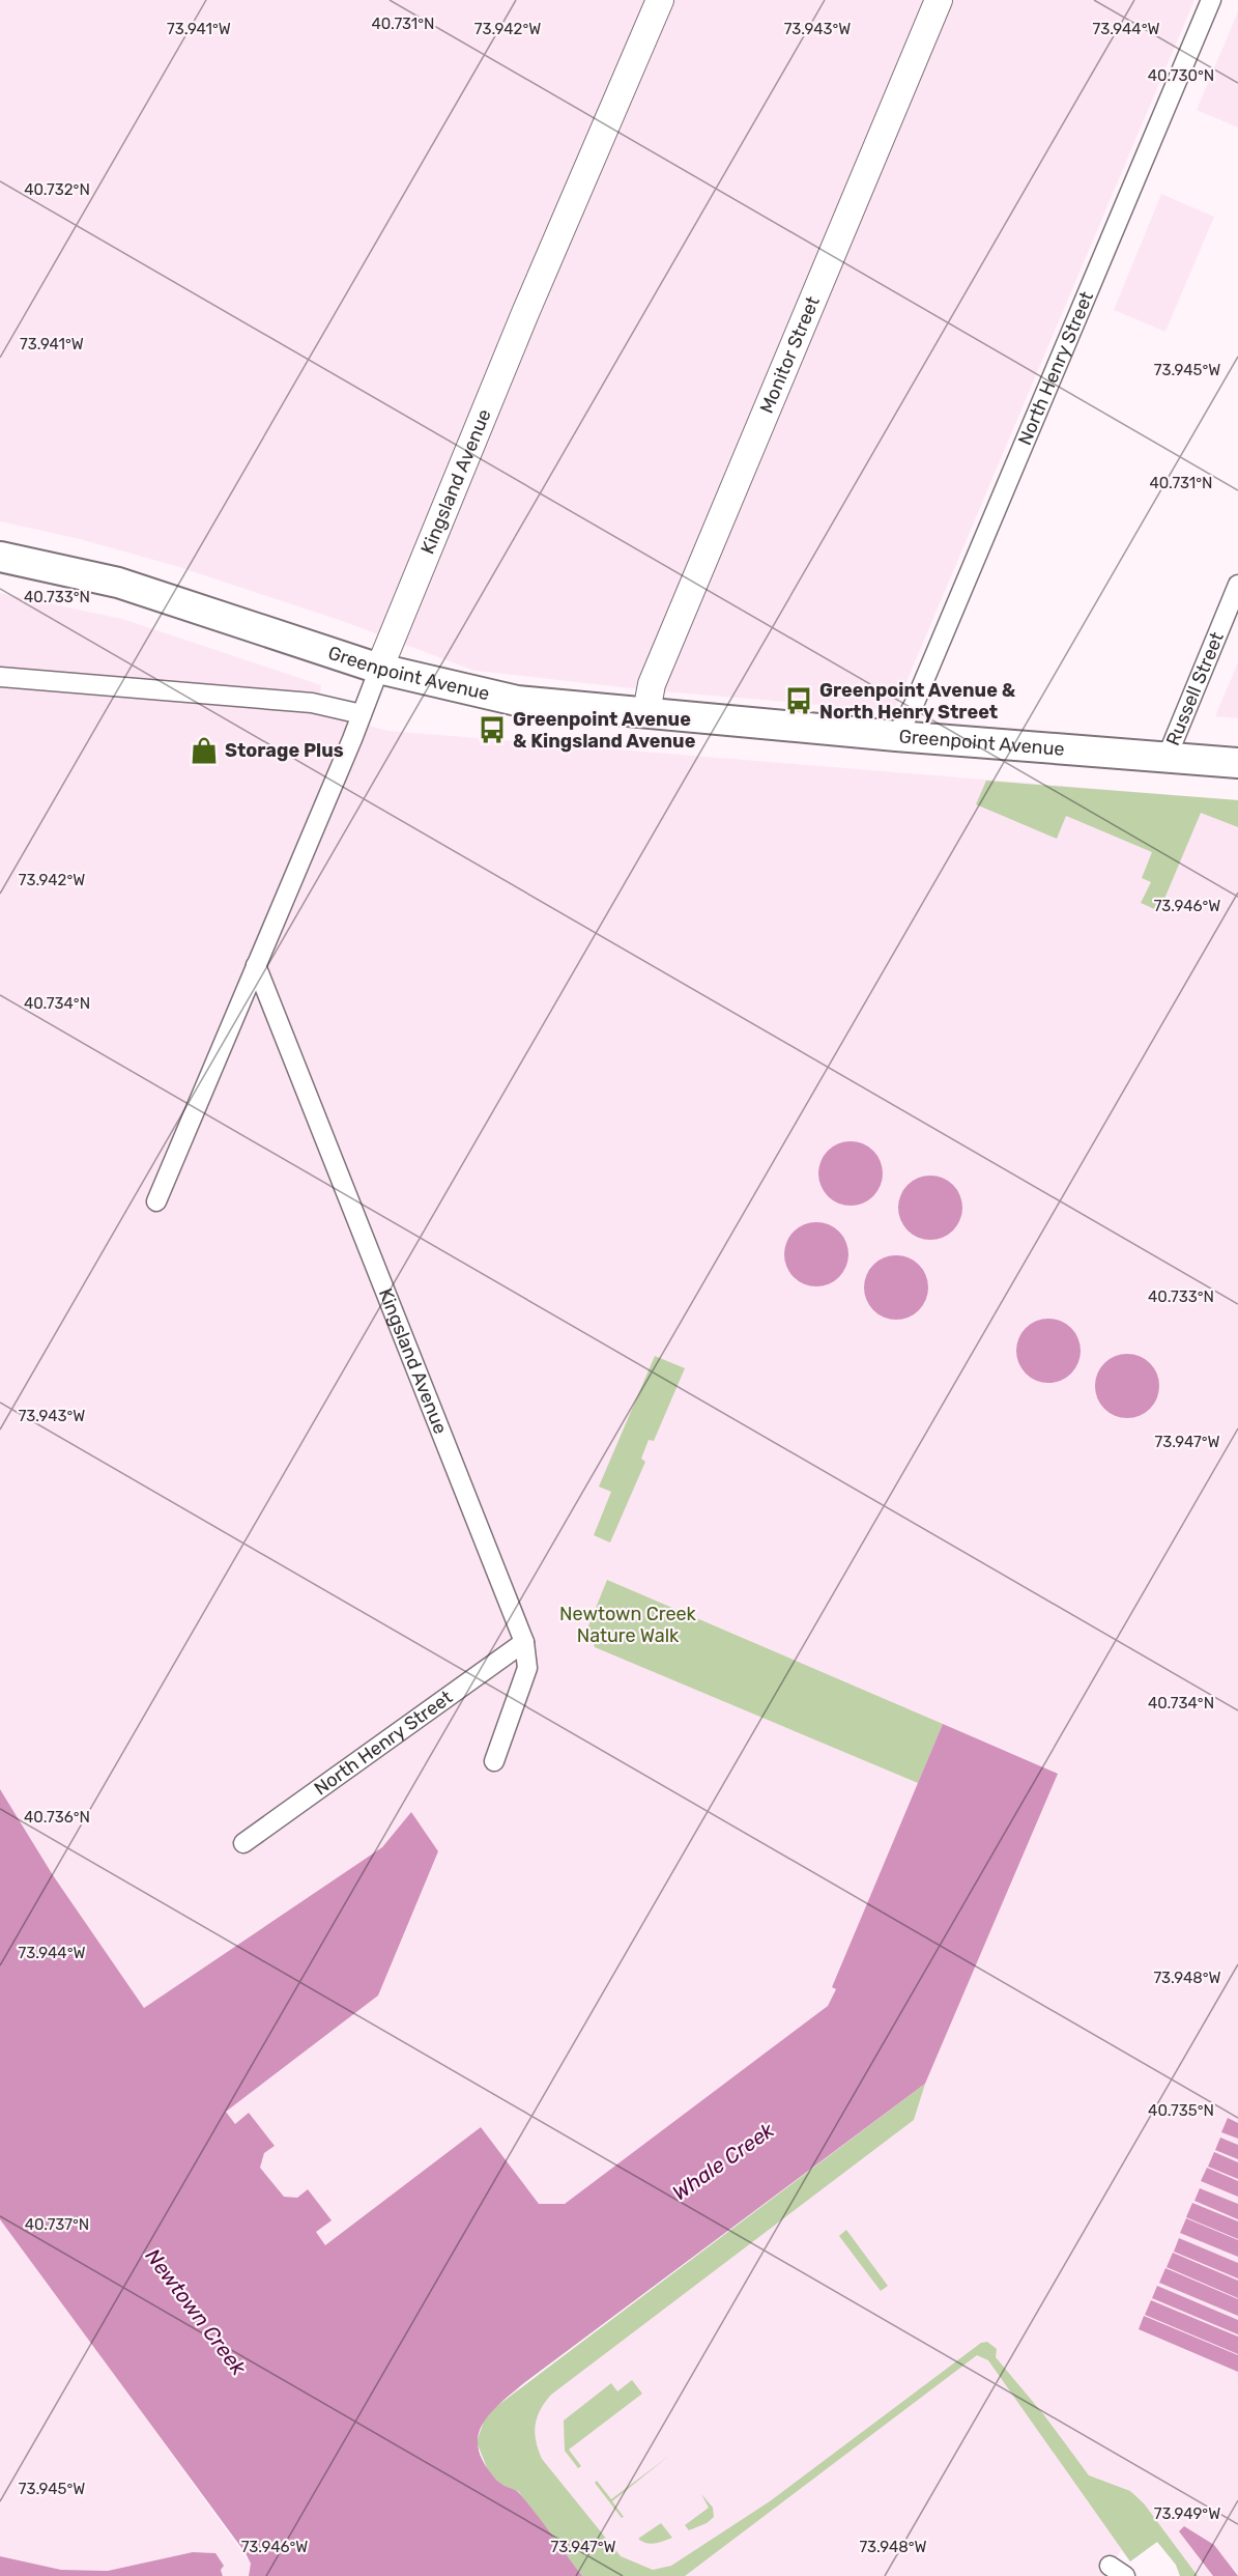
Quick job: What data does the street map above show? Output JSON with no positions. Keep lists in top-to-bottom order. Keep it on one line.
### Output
{"streets":{"main road":["Monitor Street","Kingsland Avenue","Greenpoint Avenue"],"street":["North Henry Street","Russell Street"]},"crossings":[["Monitor Street","Greenpoint Avenue"],["North Henry Street","Kingsland Avenue"],["North Henry Street","Greenpoint Avenue"],["Kingsland Avenue","Greenpoint Avenue"],["Greenpoint Avenue","Russell Street"]],"water":["Whale Creek","Newtown Creek"],"parks":["Newtown Creek Nature Walk"],"places":{"bus stop":["Greenpoint Avenue & North Henry Street","Greenpoint Avenue & Kingsland Avenue"],"shop":["Storage Plus"]},"coordinates":["40.731°N","73.941°W","73.942°W","73.943°W","73.944°W","40.730°N","40.732°N","73.945°W","40.733°N","73.946°W","40.734°N","73.947°W","40.736°N","73.948°W","40.735°N","40.737°N","73.949°W"]}
